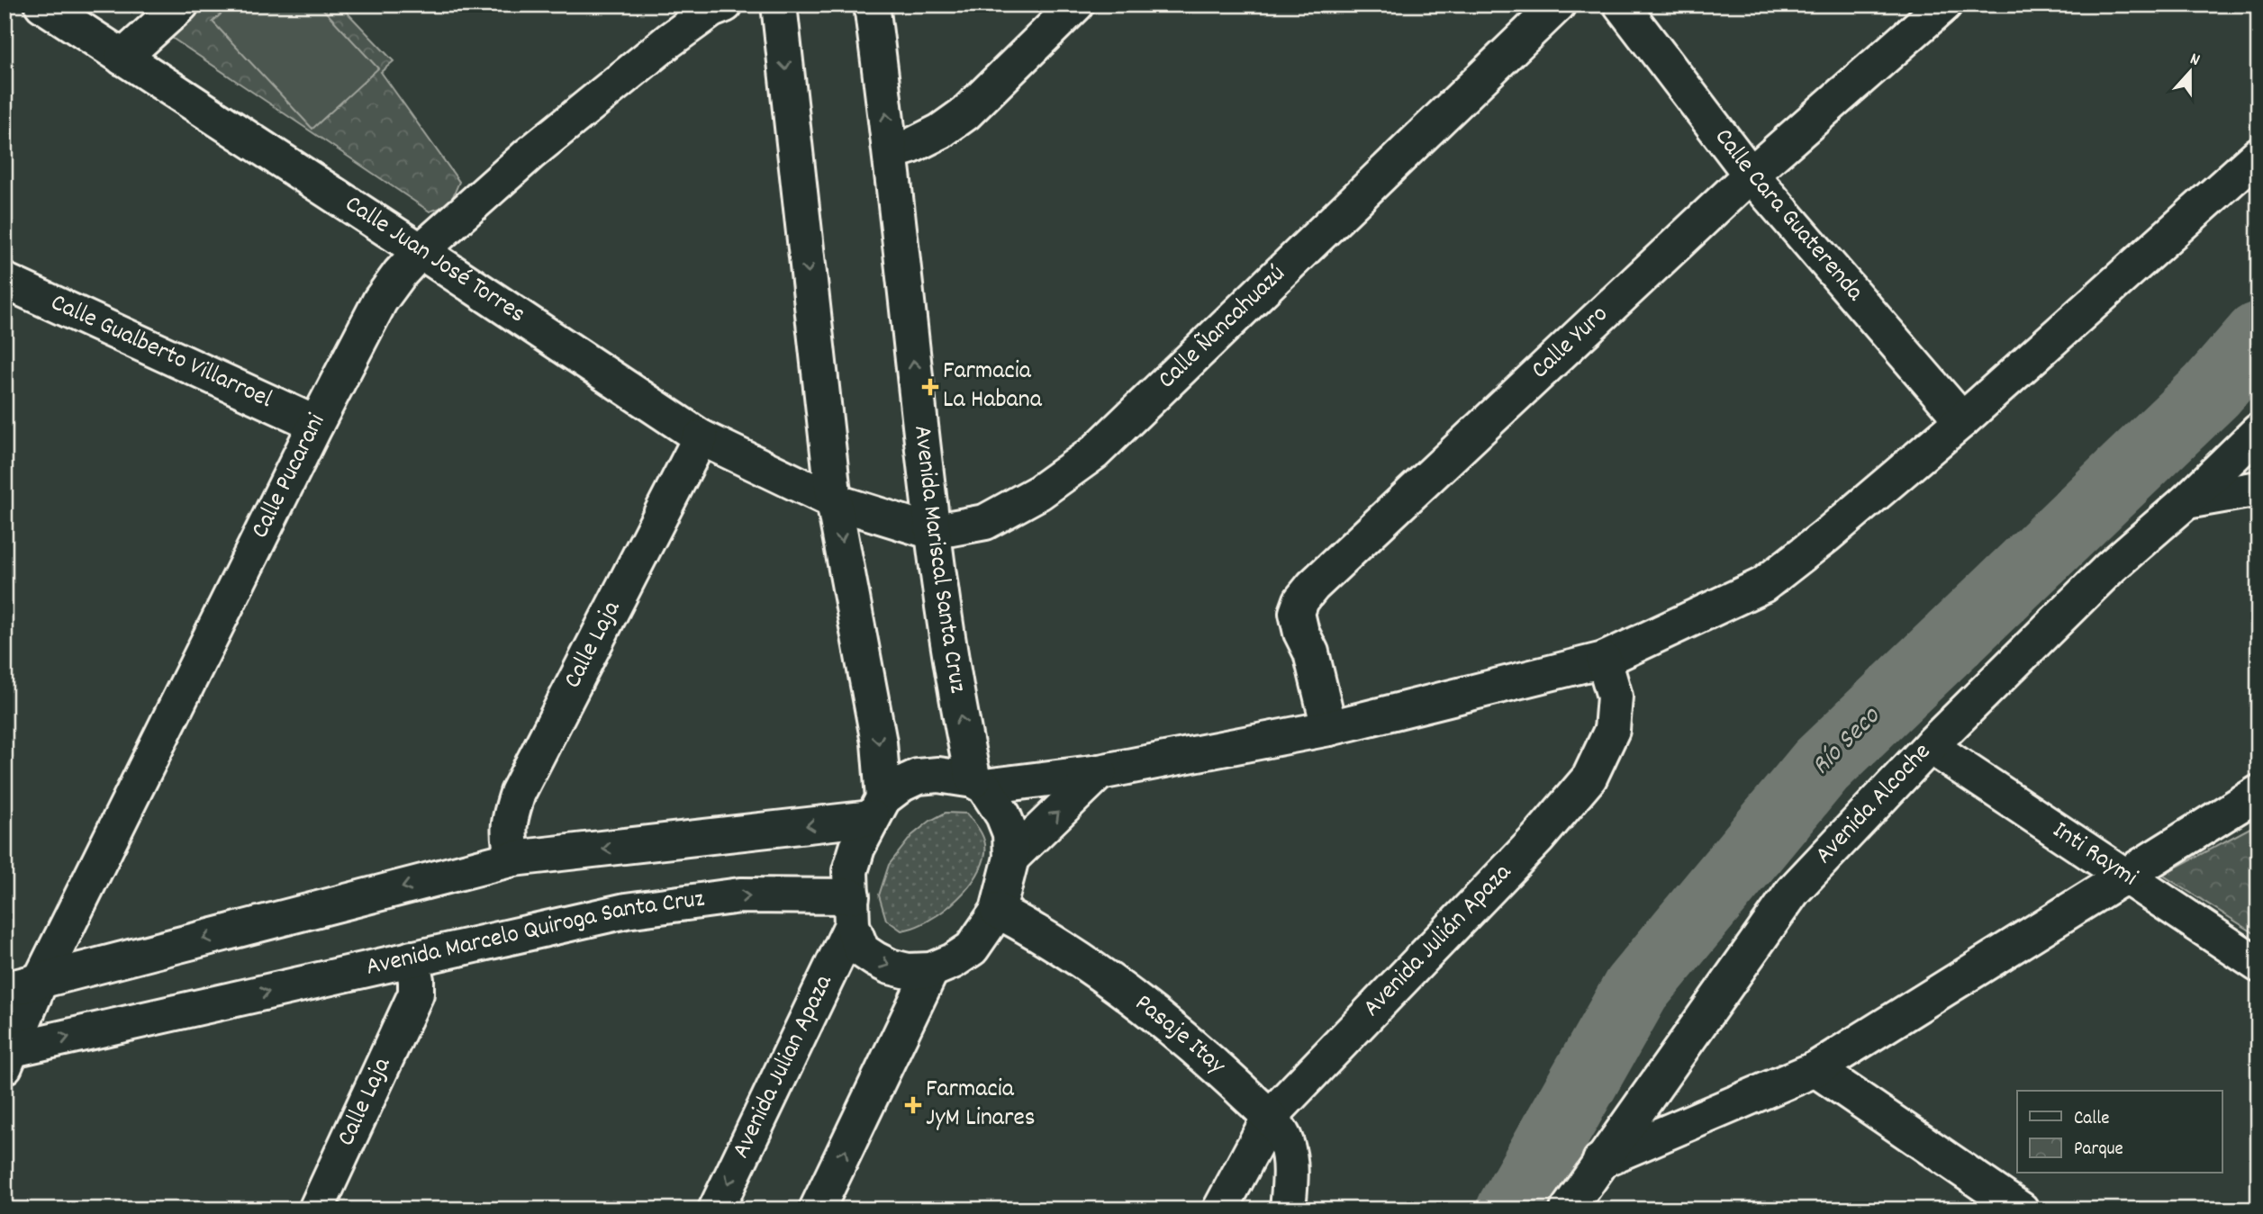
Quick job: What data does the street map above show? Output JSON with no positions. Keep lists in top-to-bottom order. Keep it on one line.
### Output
{"streets":{"street":["Calle Cara Guaterenda","Calle Juan José Torres","Calle Ñancahuazú","Calle Yuro","Calle Gualberto Villarroel","Calle Pucarani","Avenida Mariscal Santa Cruz","Calle Laja","Avenida Alcoche","Inti Raymi","Avenida Marcelo Quiroga Santa Cruz","Avenida Julián Apaza","Pasaje Itay","Avenida Julian Apaza"]},"crossings":[["Calle Cara Guaterenda","Calle Yuro"],["Calle Juan José Torres","Calle Ñancahuazú"],["Calle Juan José Torres","Calle Pucarani"],["Calle Juan José Torres","Calle Laja"],["Calle Ñancahuazú","Avenida Mariscal Santa Cruz"],["Calle Gualberto Villarroel","Calle Pucarani"],["Calle Pucarani","Avenida Marcelo Quiroga Santa Cruz"],["Avenida Mariscal Santa Cruz","Avenida Marcelo Quiroga Santa Cruz"],["Avenida Mariscal Santa Cruz","Pasaje Itay"],["Avenida Mariscal Santa Cruz","Avenida Julian Apaza"],["Calle Laja","Avenida Marcelo Quiroga Santa Cruz"],["Avenida Alcoche","Inti Raymi"],["Avenida Marcelo Quiroga Santa Cruz","Pasaje Itay"],["Avenida Marcelo Quiroga Santa Cruz","Avenida Julian Apaza"],["Avenida Julián Apaza","Pasaje Itay"],["Pasaje Itay","Avenida Julian Apaza"]],"water":["Río Seco"],"places":{"health":["Farmacia La Habana","Farmacia JyM Linares"]},"legend":["Calle","Parque"],"north":"top"}
